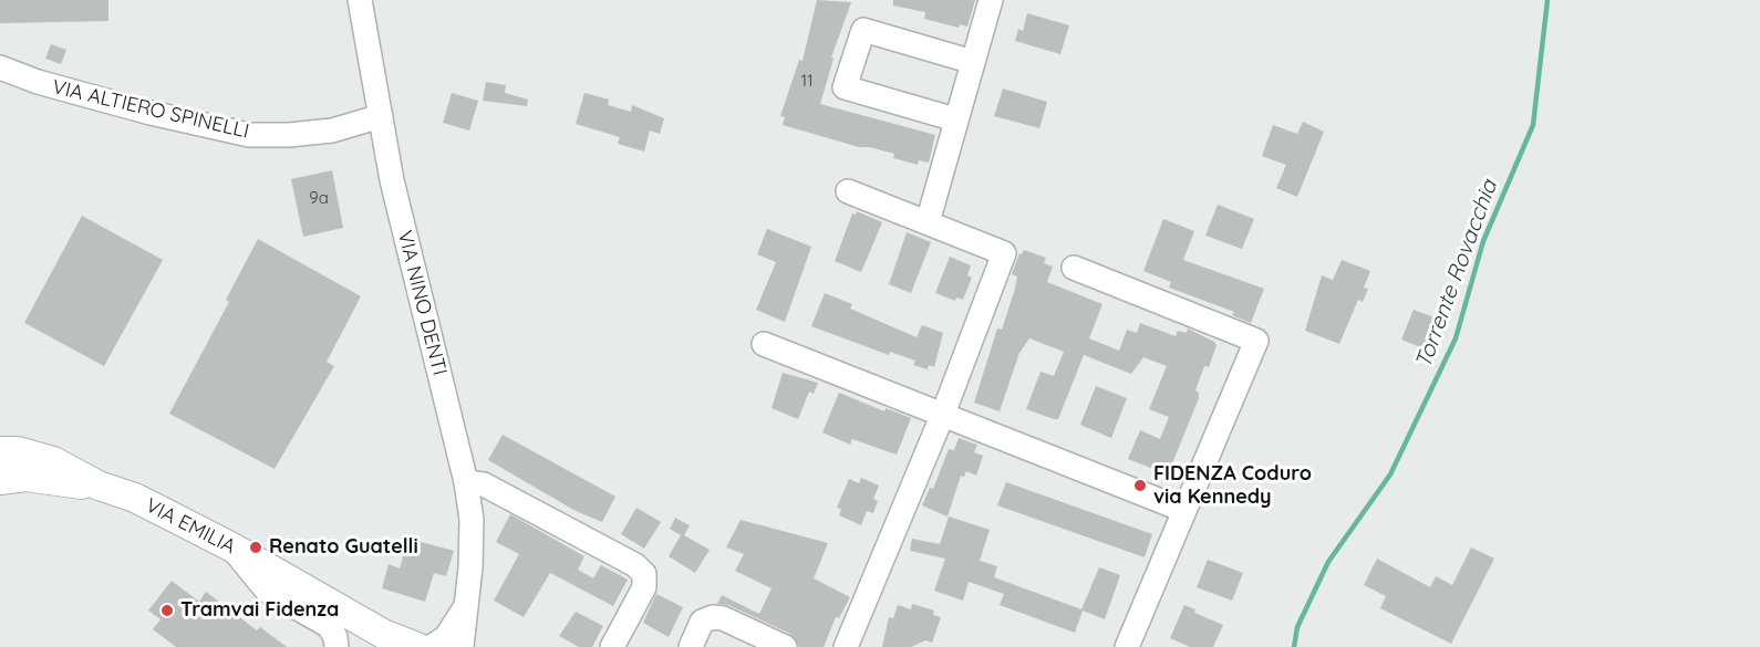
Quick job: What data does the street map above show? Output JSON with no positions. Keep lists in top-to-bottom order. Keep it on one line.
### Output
{"streets":{"main road":["VIA EMILIA"],"street":["VIA ALTIERO SPINELLI","VIA NINO DENTI"]},"crossings":[["VIA ALTIERO SPINELLI","VIA NINO DENTI"]],"water":["Torrente Rovacchia"],"places":["FIDENZA Coduro via Kennedy","Renato Guatelli","Tramvai Fidenza"],"house_numbers":["11","9a"]}
